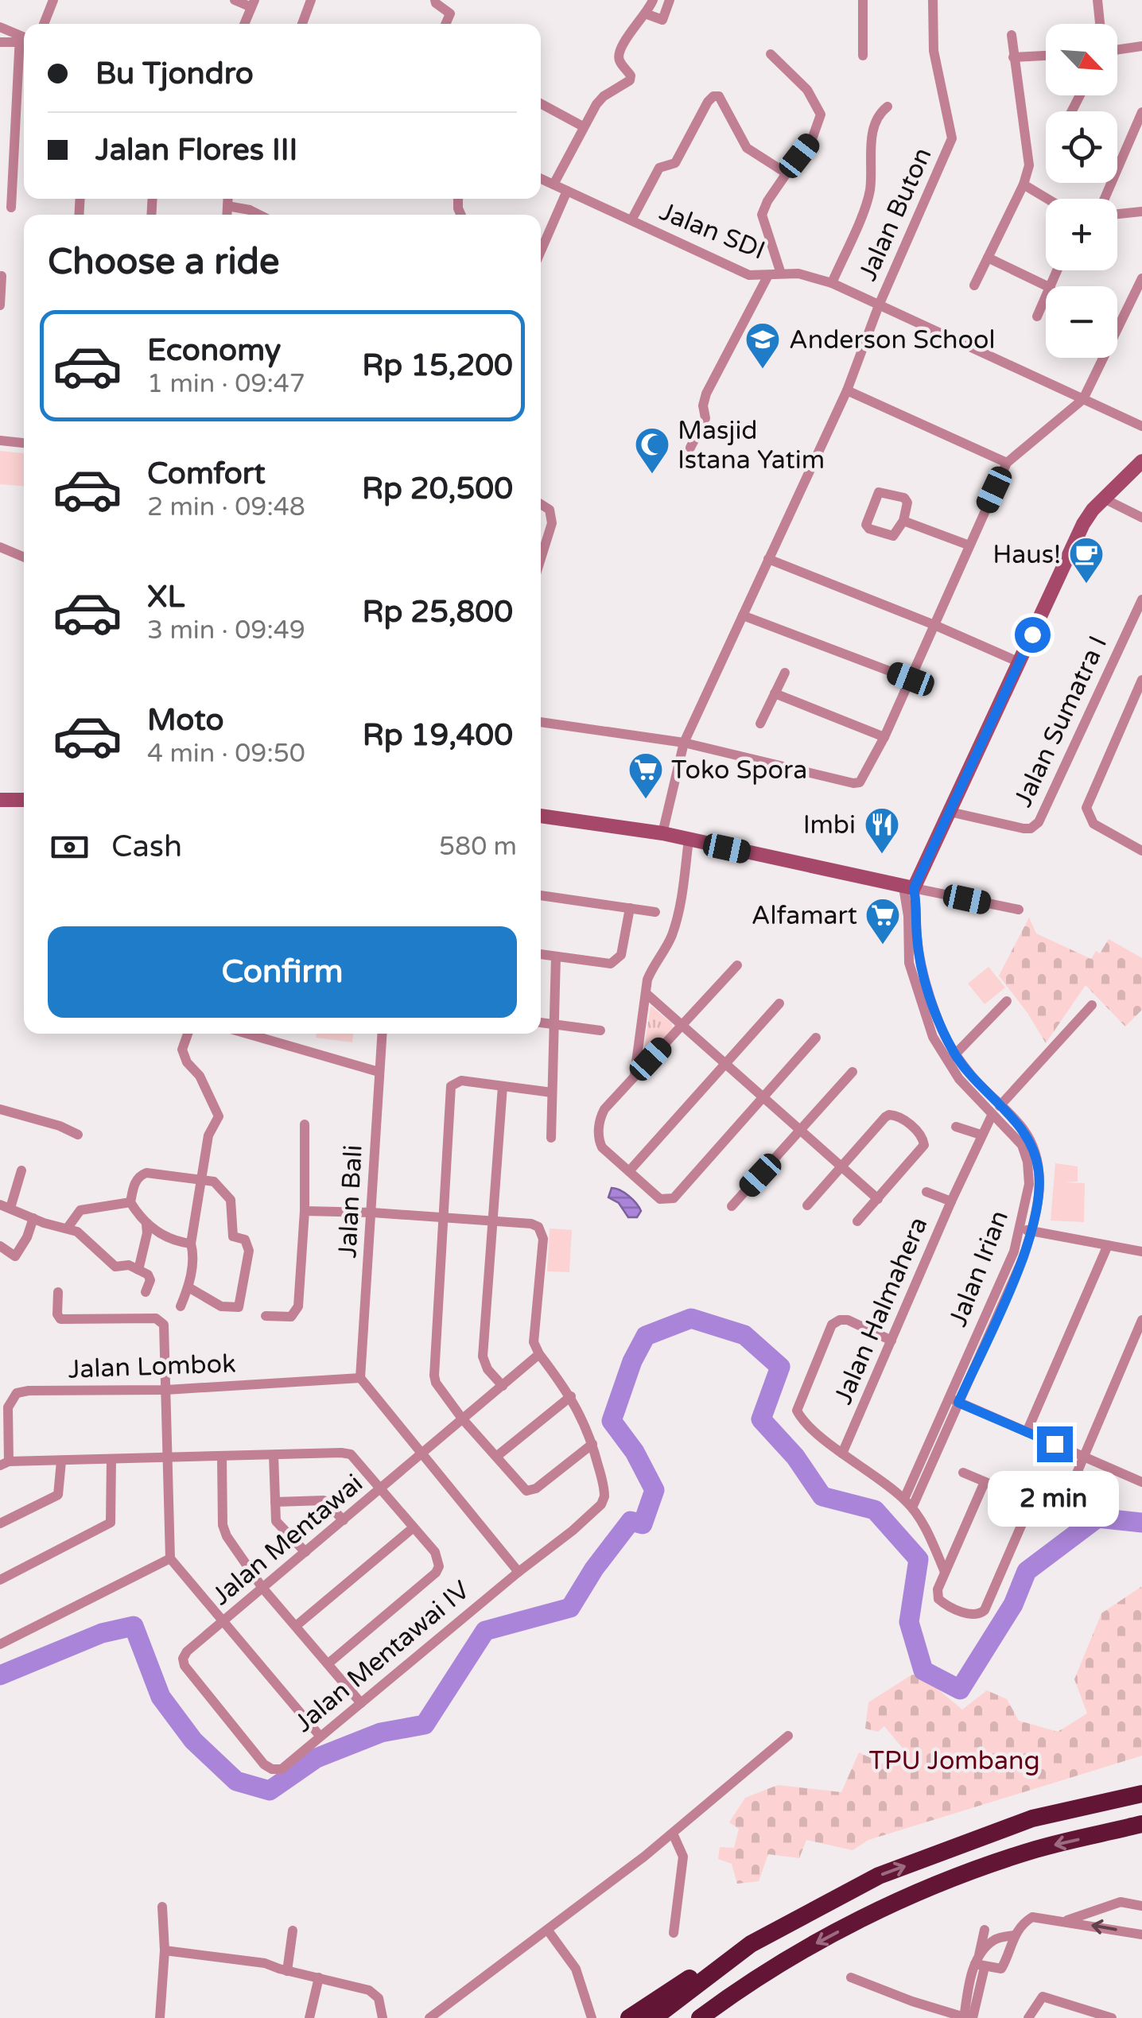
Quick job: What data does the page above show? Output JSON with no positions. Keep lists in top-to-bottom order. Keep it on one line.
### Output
{"streets":{"street":["Jalan Buton","Jalan SDI","Jalan Sumatra I","Jalan Bali","Jalan Irian","Jalan Halmahera","Jalan Lombok","Jalan Mentawai","Jalan Mentawai IV"]},"crossings":[["Jalan Buton","Jalan SDI"],["Jalan Bali","Jalan Lombok"],["Jalan Irian","Jalan Halmahera"],["Jalan Mentawai","Jalan Mentawai IV"]],"parks":["TPU Jombang"],"places":{"school or university":["Anderson School"],"mosque":["Masjid Istana Yatim"],"cafe":["Haus!"],"supermarket":["Toko Spora","Alfamart"],"restaurant":["Imbi"]},"north":"bottom right","page":{"map_buttons":["+","−"],"banner":["Bu Tjondro","Jalan Flores III"],"heading":"Choose a ride","list":[{"name":"Economy","note":"1 min · 09:47","value":"Rp 15,200"},{"name":"Comfort","note":"2 min · 09:48","value":"Rp 20,500"},{"name":"XL","note":"3 min · 09:49","value":"Rp 25,800"},{"name":"Moto","note":"4 min · 09:50","value":"Rp 19,400"}],"pay":["Cash","580 m"],"buttons":"Confirm","bubble":"2 min"}}
